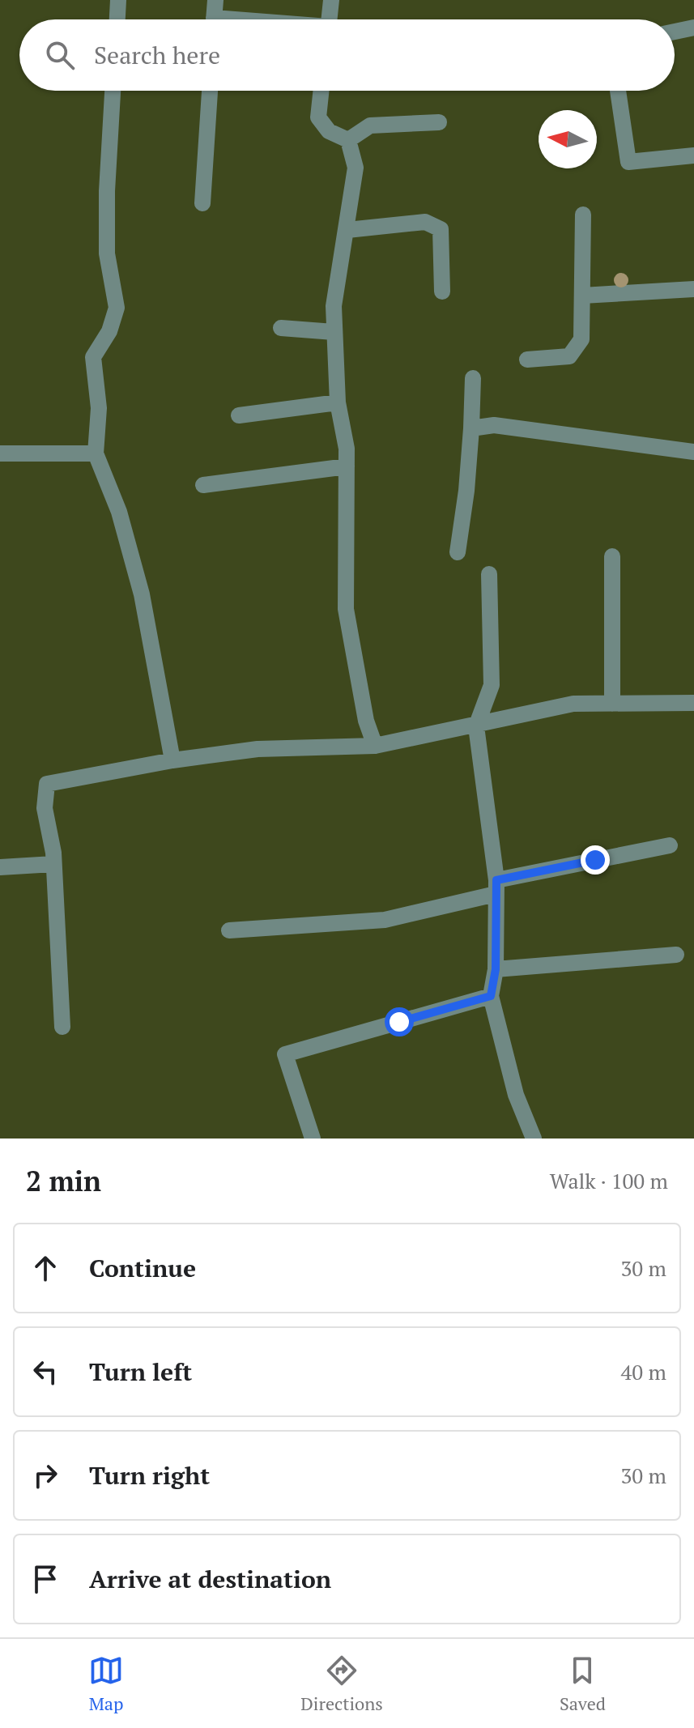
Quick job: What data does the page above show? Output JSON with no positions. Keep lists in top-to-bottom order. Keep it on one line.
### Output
{"north":"left","page":{"search":"Search here","heading":["2 min","Walk · 100 m"],"list":[["Continue","30 m"],["Turn left","40 m"],["Turn right","30 m"],"Arrive at destination"],"nav":["Map","Directions","Saved"]}}
